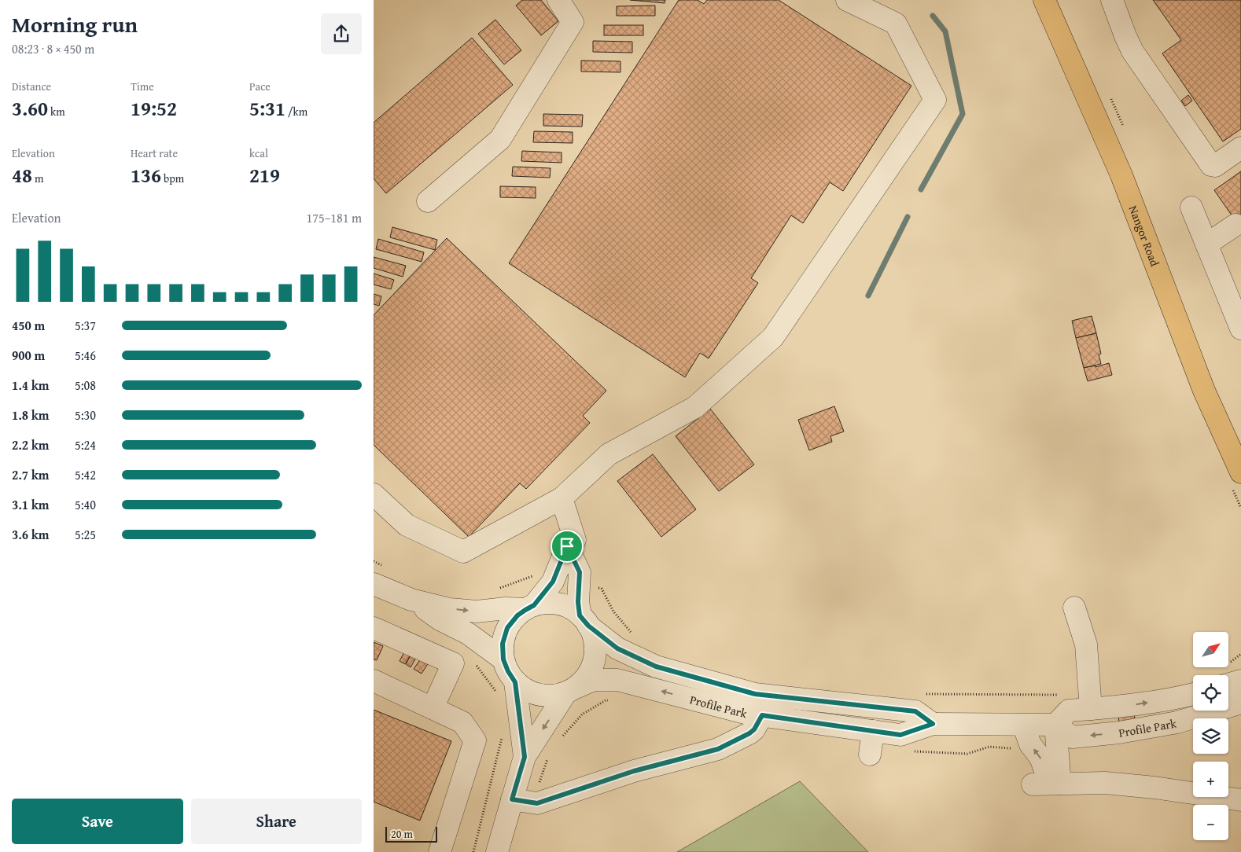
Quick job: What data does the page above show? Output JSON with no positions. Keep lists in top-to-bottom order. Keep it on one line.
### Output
{"streets":{"main road":["Nangor Road"],"street":["Profile Park"]},"scale_bar":"20 m","north":"top right","page":{"heading":["Morning run","08:23 · 8 × 450 m"],"stats":[["Distance","3.60 km"],["Time","19:52"],["Pace","5:31 /km"],["Elevation","48 m"],["Heart rate","136 bpm"],["kcal","219"]],"chart":["Elevation","175–181 m"],"list":[{"name":"450 m","note":"5:37"},{"name":"900 m","note":"5:46"},{"name":"1.4 km","note":"5:08"},{"name":"1.8 km","note":"5:30"},{"name":"2.2 km","note":"5:24"},{"name":"2.7 km","note":"5:42"},{"name":"3.1 km","note":"5:40"},{"name":"3.6 km","note":"5:25"}],"map_buttons":["+","−"],"buttons":["Save","Share"],"scale":"20 m"}}
